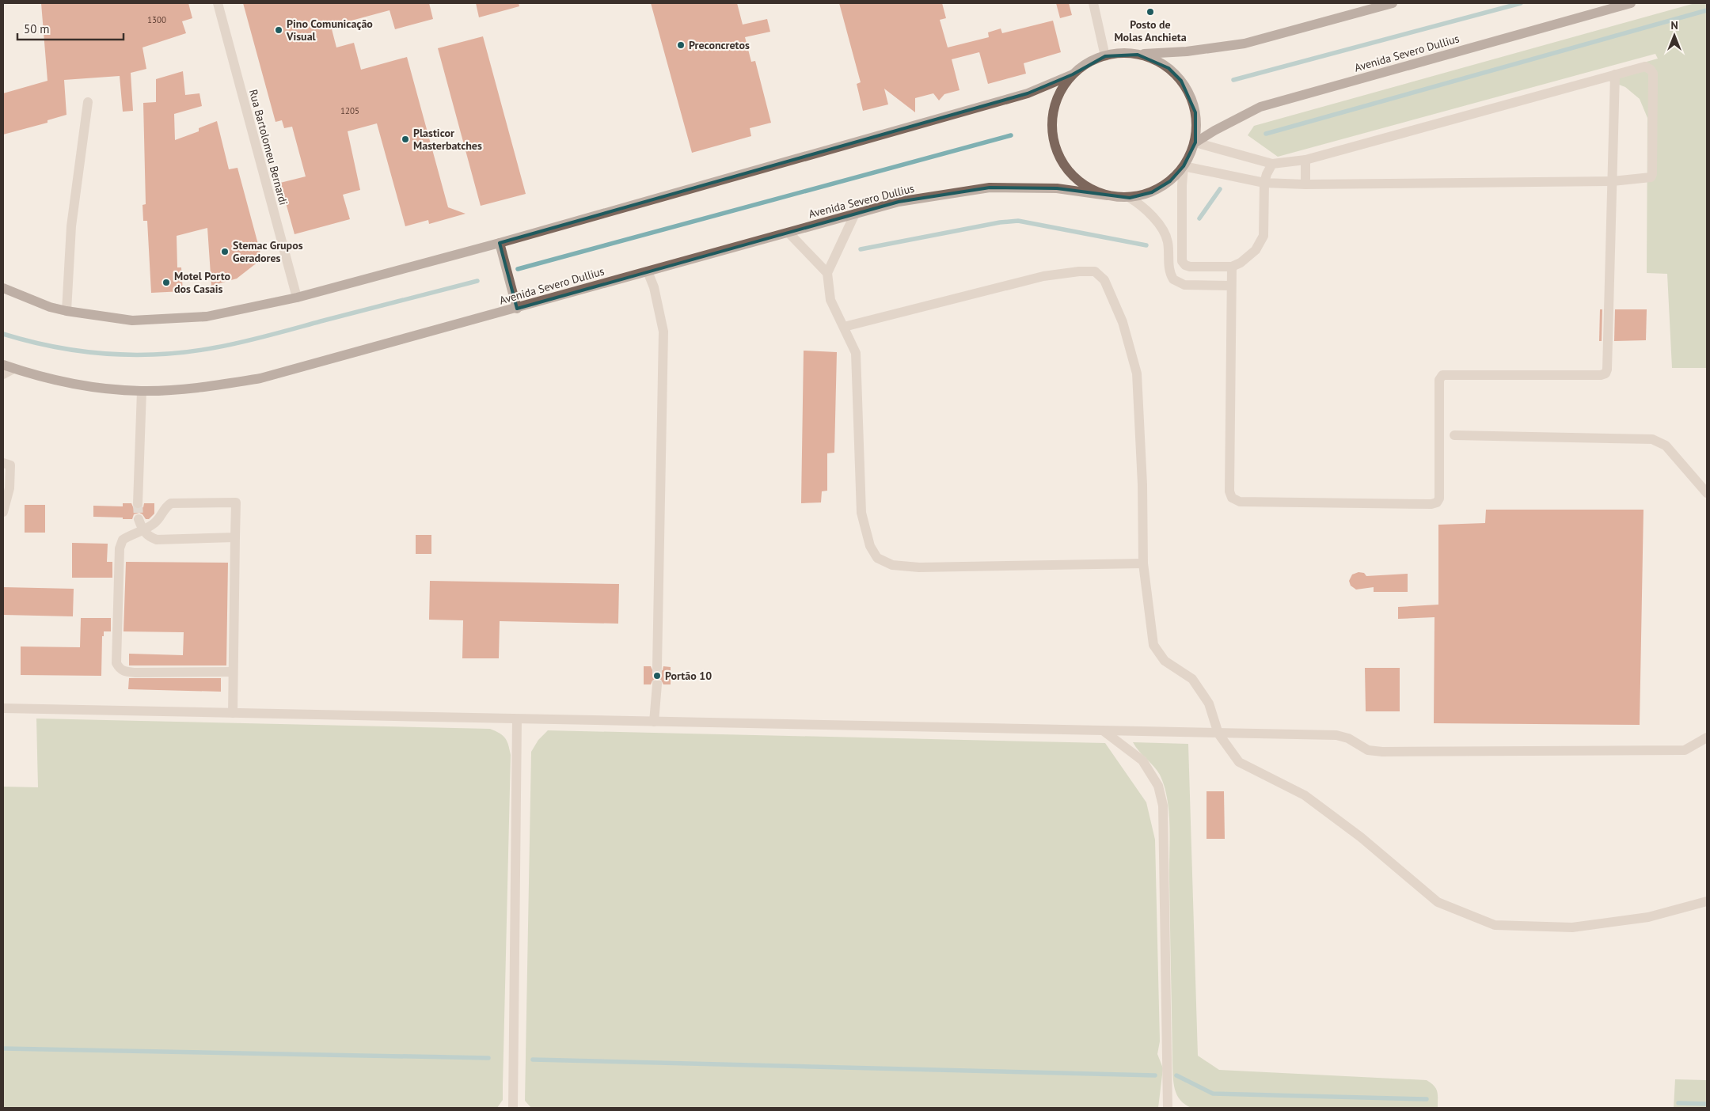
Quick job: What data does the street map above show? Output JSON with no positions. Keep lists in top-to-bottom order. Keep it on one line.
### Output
{"streets":{"main road":["Avenida Severo Dullius"],"street":["Rua Bartolomeu Bernardi"]},"places":["Posto de Molas Anchieta","Pino Comunicação Visual","Preconcretos","Plasticor Masterbatches","Stemac Grupos Geradores","Motel Porto dos Casais","Portão 10"],"house_numbers":["1300","1205"],"scale_bar":"50 m","north":"top"}
